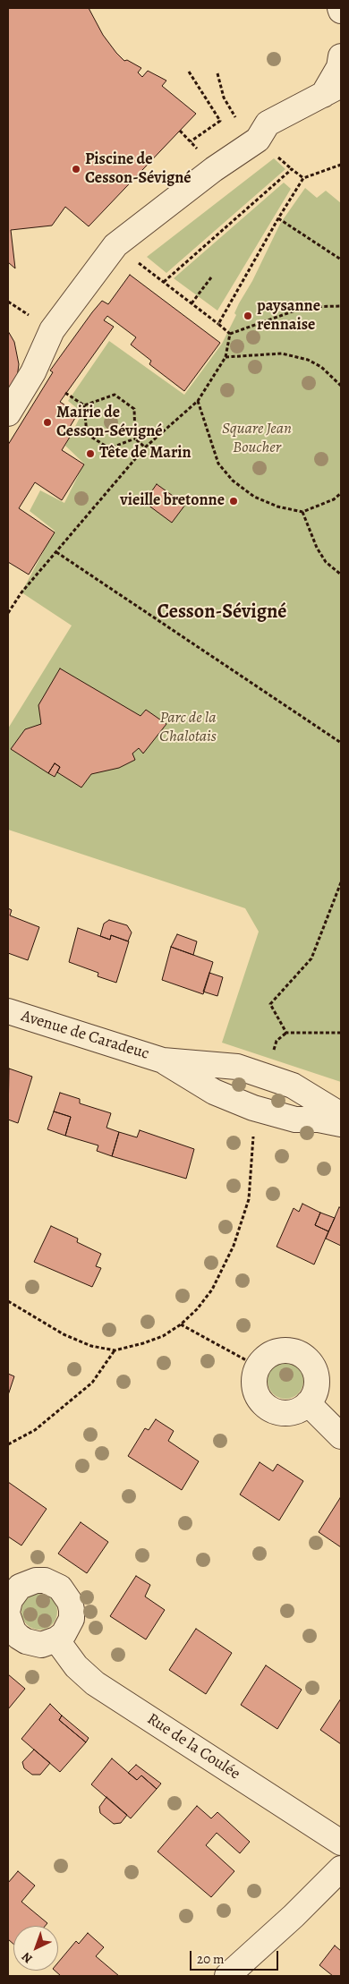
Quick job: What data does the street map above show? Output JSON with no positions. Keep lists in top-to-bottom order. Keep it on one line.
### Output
{"streets":{"street":["Avenue de Caradeuc","Rue de la Coulée"]},"districts":["Cesson-Sévigné"],"parks":["Square Jean Boucher","Parc de la Chalotais"],"places":["Piscine de Cesson-Sévigné","paysanne rennaise","Mairie de Cesson-Sévigné","Tête de Marin","vieille bretonne"],"scale_bar":"20 m","north":"bottom left"}
